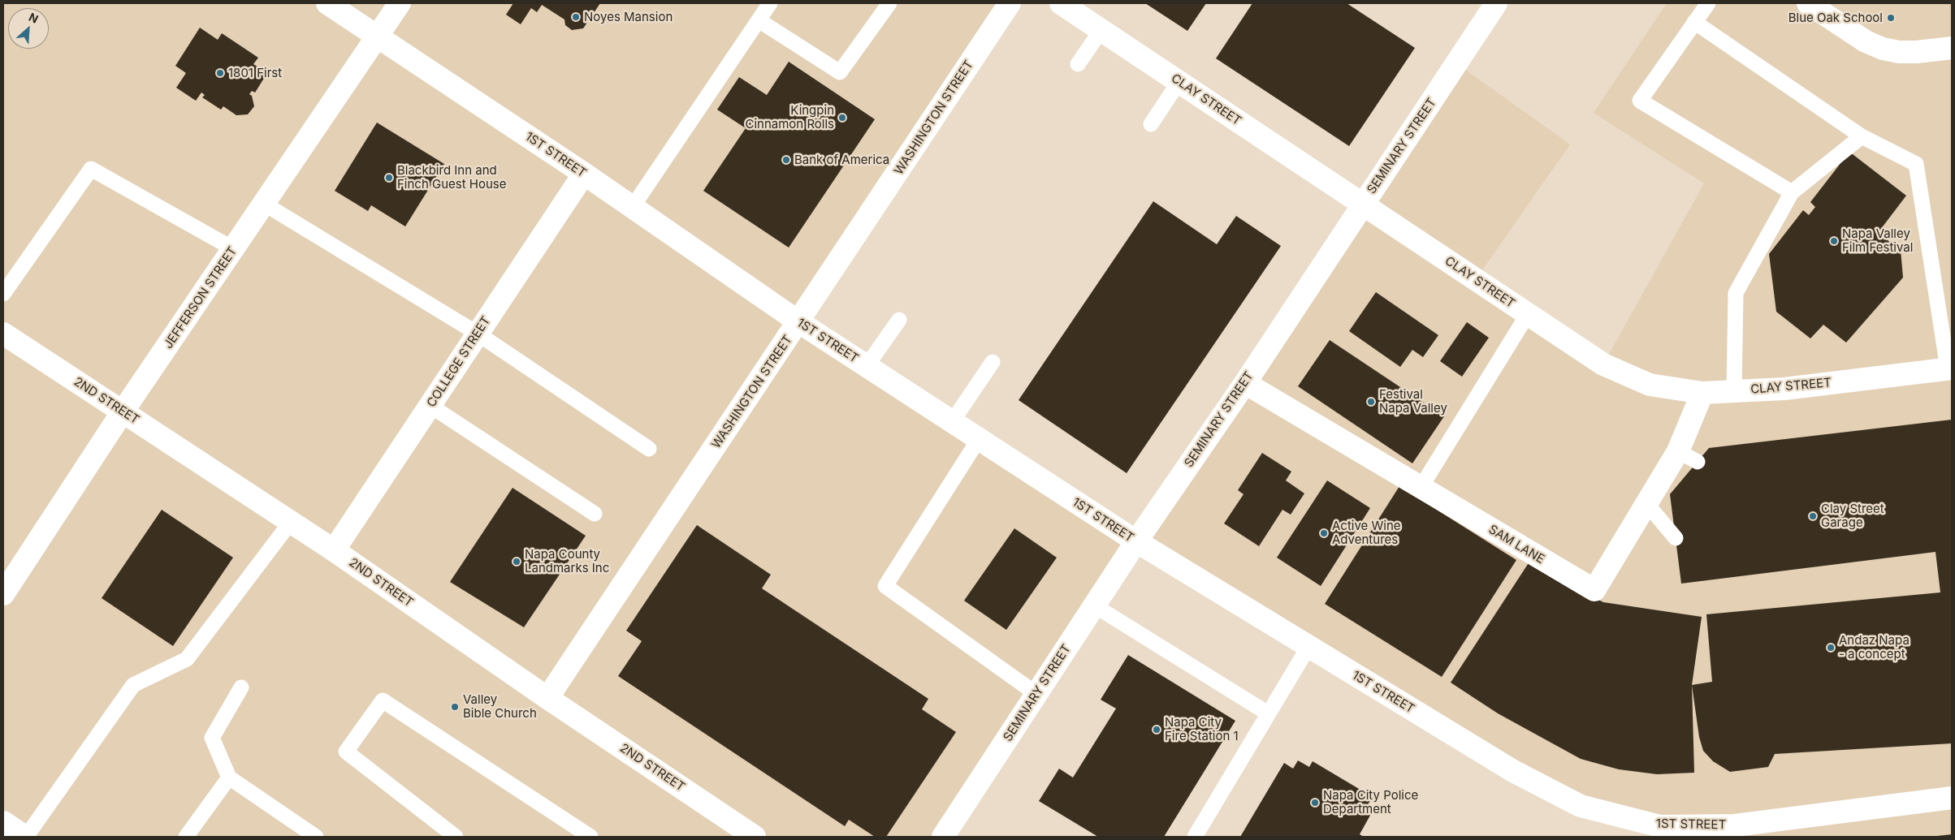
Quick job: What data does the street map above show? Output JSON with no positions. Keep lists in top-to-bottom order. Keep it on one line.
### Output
{"streets":{"street":["CLAY STREET","WASHINGTON STREET","SEMINARY STREET","1ST STREET","JEFFERSON STREET","COLLEGE STREET","2ND STREET","SAM LANE"]},"crossings":[["CLAY STREET","SEMINARY STREET"],["CLAY STREET","SAM LANE"],["WASHINGTON STREET","1ST STREET"],["WASHINGTON STREET","2ND STREET"],["SEMINARY STREET","1ST STREET"],["SEMINARY STREET","SAM LANE"],["1ST STREET","JEFFERSON STREET"],["1ST STREET","COLLEGE STREET"],["JEFFERSON STREET","2ND STREET"],["COLLEGE STREET","2ND STREET"]],"places":["Noyes Mansion","Blue Oak School","1801 First","Kingpin Cinnamon Rolls","Bank of America","Blackbird Inn and Finch Guest House","Napa Valley Film Festival","Festival Napa Valley","Clay Street Garage","Active Wine Adventures","Napa County Landmarks Inc","Andaz Napa - a concept","Valley Bible Church","Napa City Fire Station 1","Napa City Police Department"],"north":"top right"}
